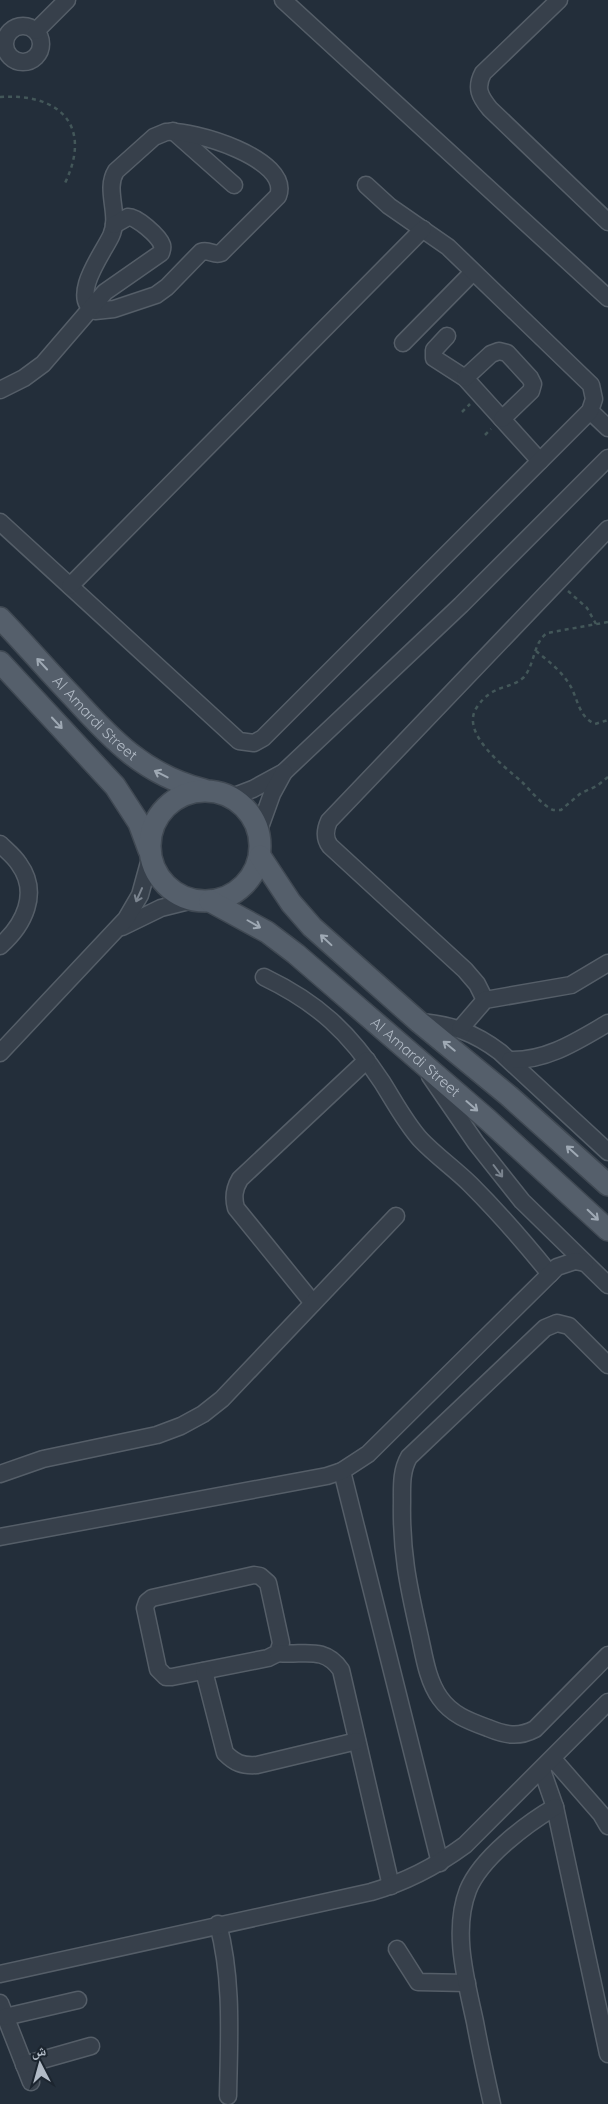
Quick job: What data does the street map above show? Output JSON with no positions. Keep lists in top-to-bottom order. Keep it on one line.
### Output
{"streets":{"main road":["Al Amardi Street"]},"north":"top"}
